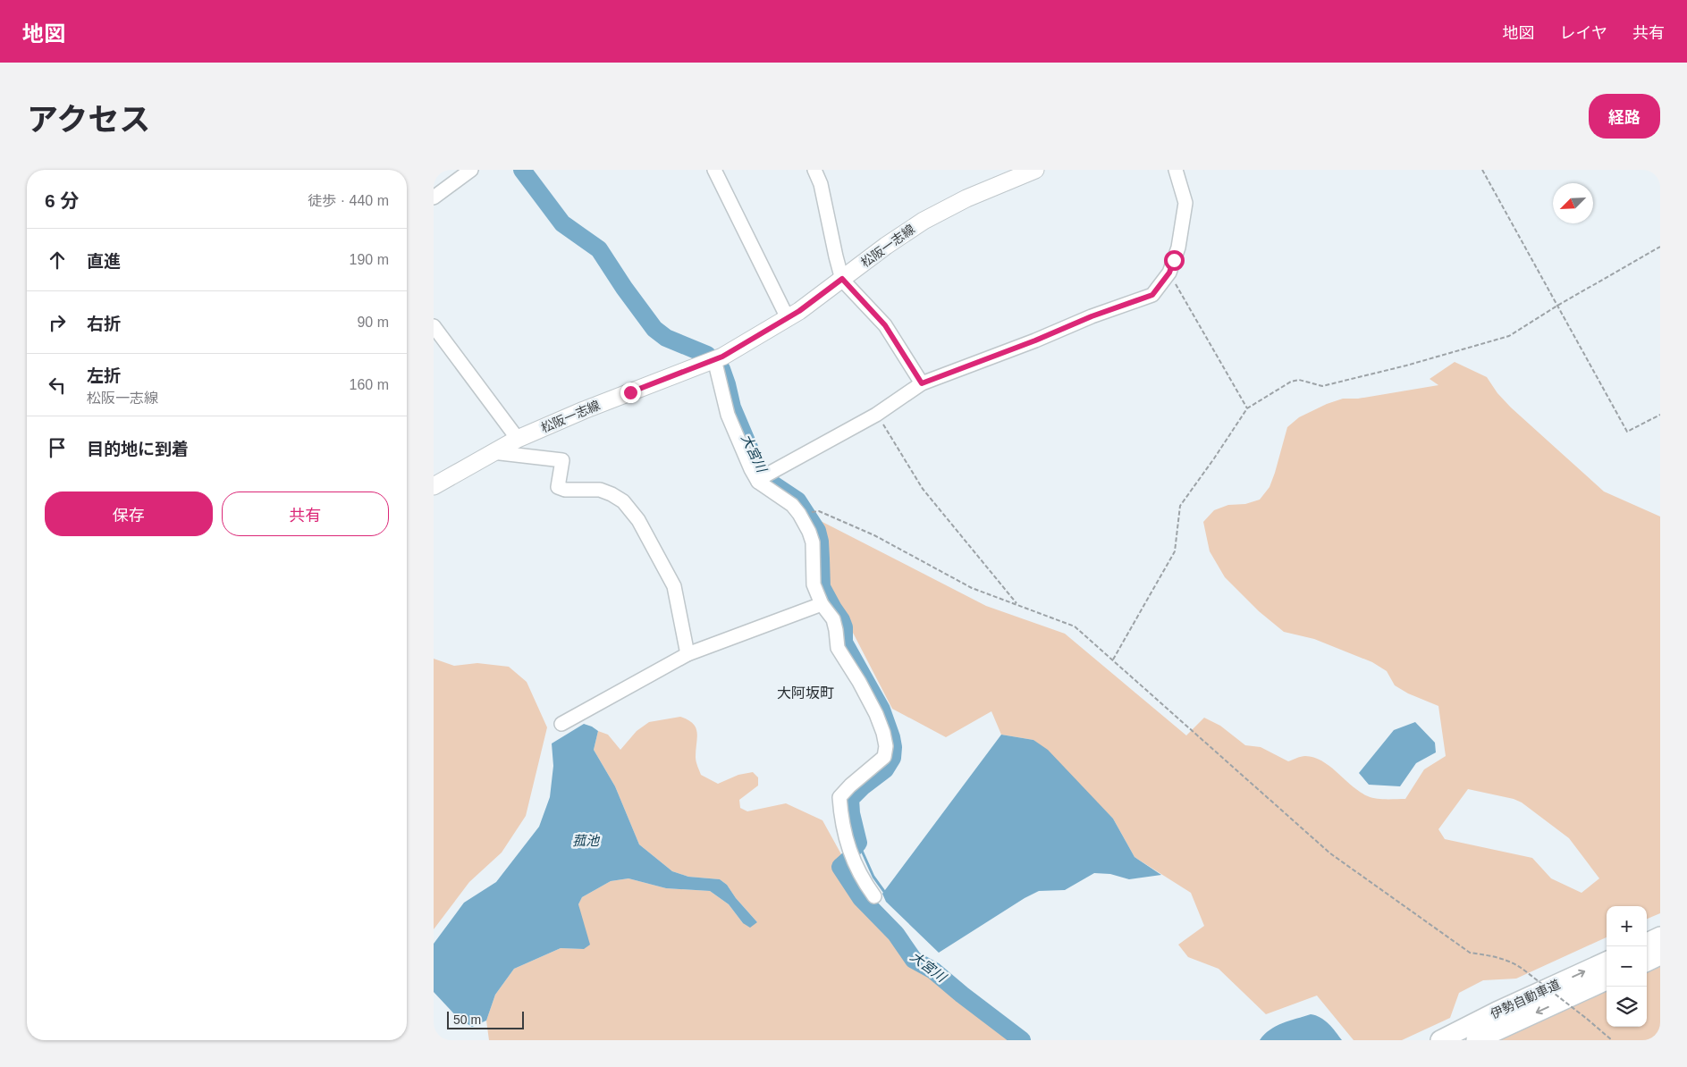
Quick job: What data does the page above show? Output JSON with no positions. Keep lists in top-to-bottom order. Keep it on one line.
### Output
{"streets":{"highway":["伊勢自動車道"],"main road":["松阪一志線"]},"districts":["大阿坂町"],"water":["大宮川","菰池"],"scale_bar":"50 m","north":"bottom left","page":{"header":"地図","nav":["地図","レイヤ","共有"],"title":"アクセス","buttons":["経路",["保存","共有"]],"heading":["6 分","徒歩 · 440 m"],"list":[["直進","190 m"],["右折","90 m"],["左折","松阪一志線","160 m"],"目的地に到着"],"map_buttons":["+","−"],"scale":"50 m"}}
